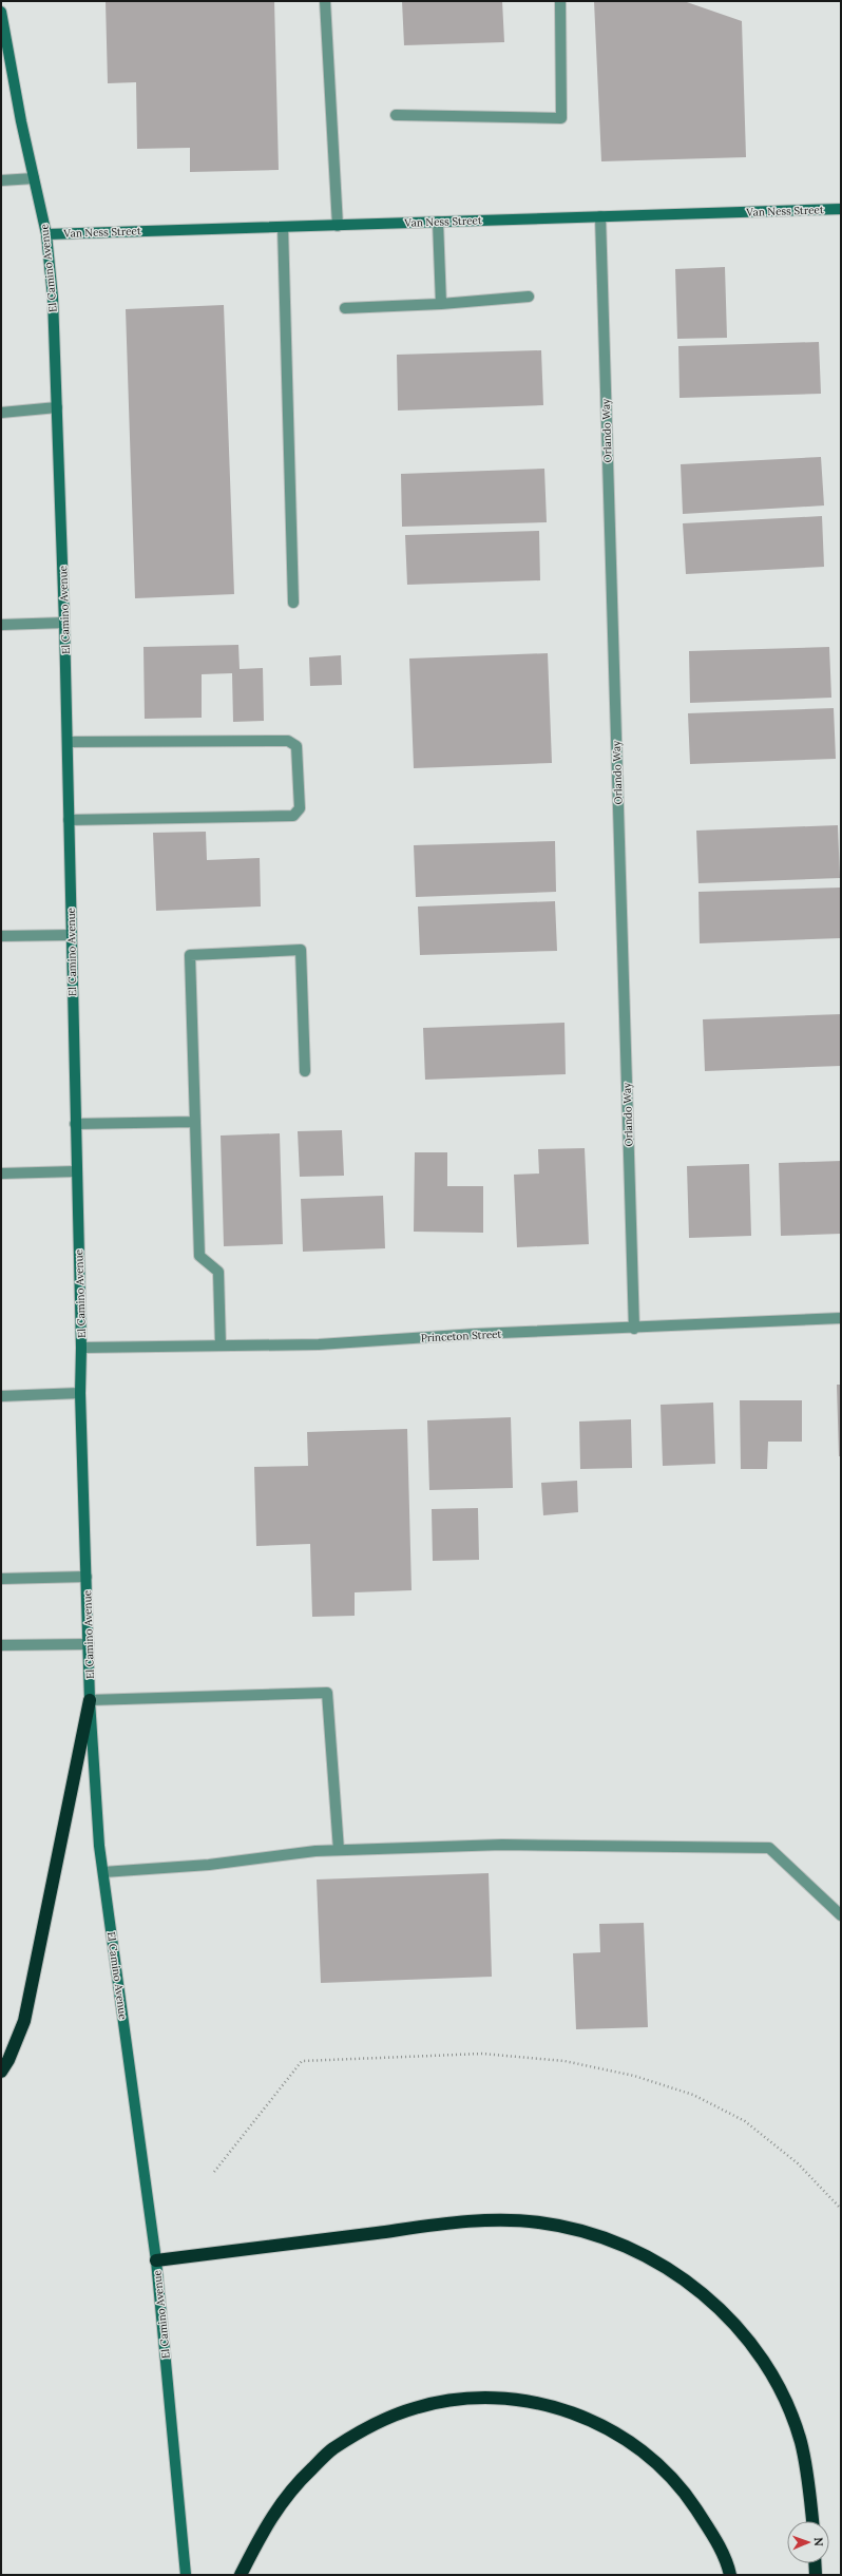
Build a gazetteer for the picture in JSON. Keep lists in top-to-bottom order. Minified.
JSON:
{"streets":{"main road":["Van Ness Street","El Camino Avenue"],"street":["Orlando Way","Princeton Street"]},"crossings":[["Van Ness Street","El Camino Avenue"],["Van Ness Street","Orlando Way"],["El Camino Avenue","Princeton Street"],["Orlando Way","Princeton Street"]],"north":"right"}
